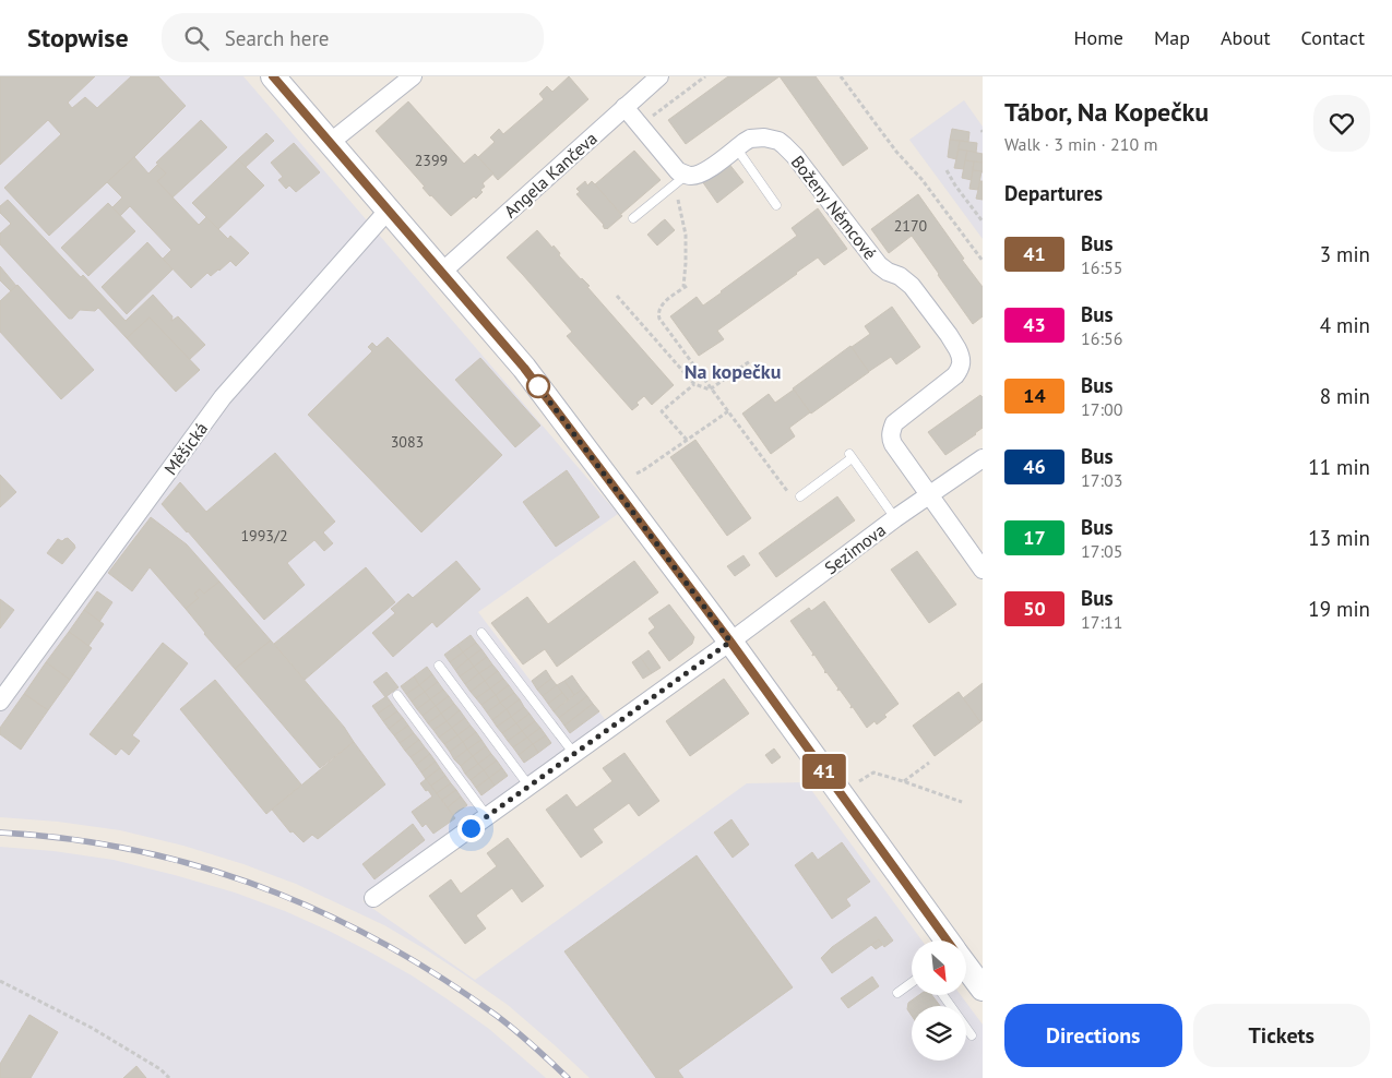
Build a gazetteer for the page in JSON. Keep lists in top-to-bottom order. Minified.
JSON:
{"streets":{"street":["Angela Kančeva","Boženy Němcové","Měšická","Sezimova"]},"crossings":[["Boženy Němcové","Sezimova"]],"districts":["Na kopečku"],"lines":["bus line 41"],"house_numbers":["2399","2170","3083","1993/2"],"north":"bottom right","page":{"header":"Stopwise","search":"Search here","nav":["Home","Map","About","Contact"],"on_map":"41","heading":[["Tábor, Na Kopečku","Walk · 3 min · 210 m"],"Departures"],"list":[{"mark":"41","name":"Bus","note":"16:55","value":"3 min"},{"mark":"43","name":"Bus","note":"16:56","value":"4 min"},{"mark":"14","name":"Bus","note":"17:00","value":"8 min"},{"mark":"46","name":"Bus","note":"17:03","value":"11 min"},{"mark":"17","name":"Bus","note":"17:05","value":"13 min"},{"mark":"50","name":"Bus","note":"17:11","value":"19 min"}],"buttons":["Directions","Tickets"]}}
